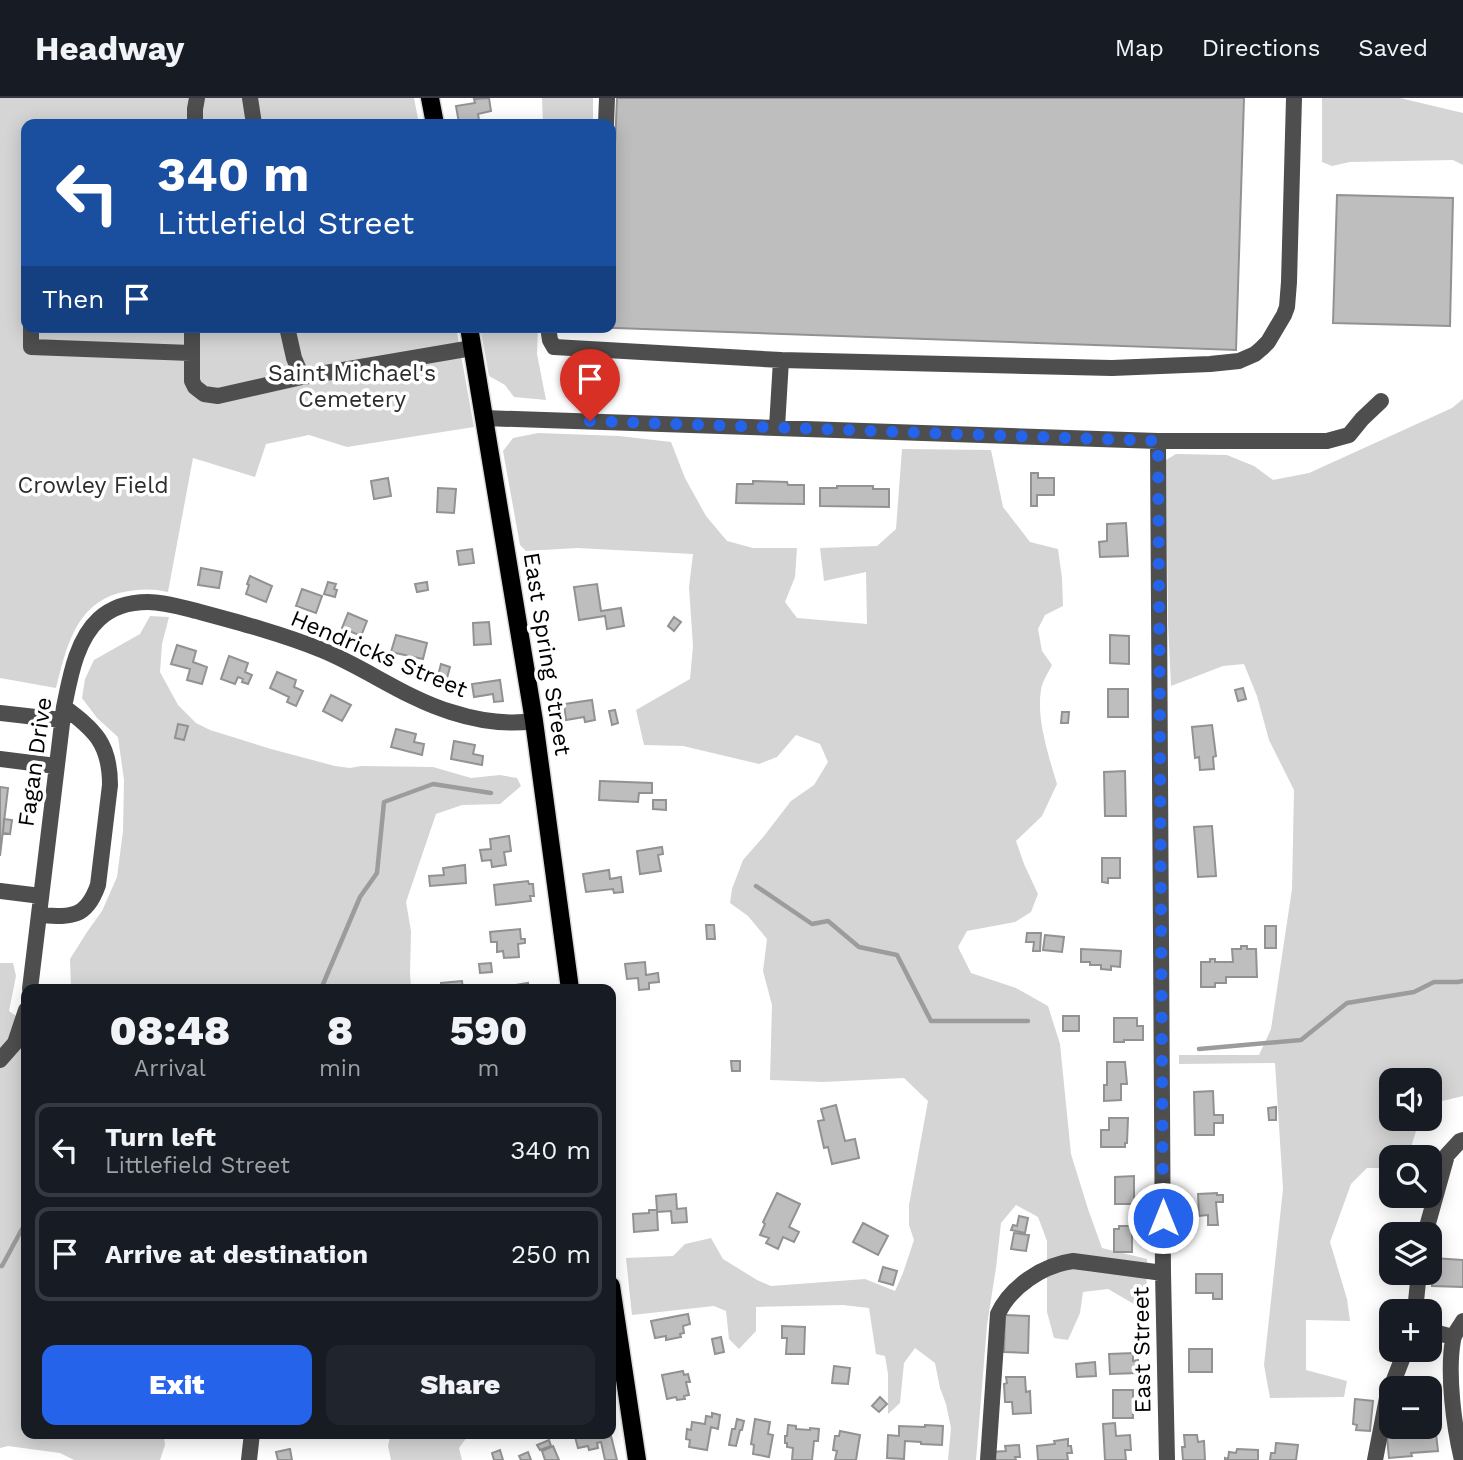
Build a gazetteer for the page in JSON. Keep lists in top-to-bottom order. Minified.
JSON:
{"streets":{"main road":["East Spring Street"],"street":["Hendricks Street","Fagan Drive","East Street"]},"crossings":[["Hendricks Street","East Spring Street"],["Hendricks Street","Fagan Drive"]],"parks":["Saint Michael's Cemetery","Crowley Field"],"page":{"header":"Headway","nav":["Map","Directions","Saved"],"turn":["340 m","Littlefield Street"],"then":"Then","eta":["08:48","Arrival","8","min","590","m"],"map_buttons":["+","−"],"list":[{"name":"Turn left","note":"Littlefield Street","value":"340 m"},{"name":"Arrive at destination","value":"250 m"}],"buttons":["Exit","Share"]}}
